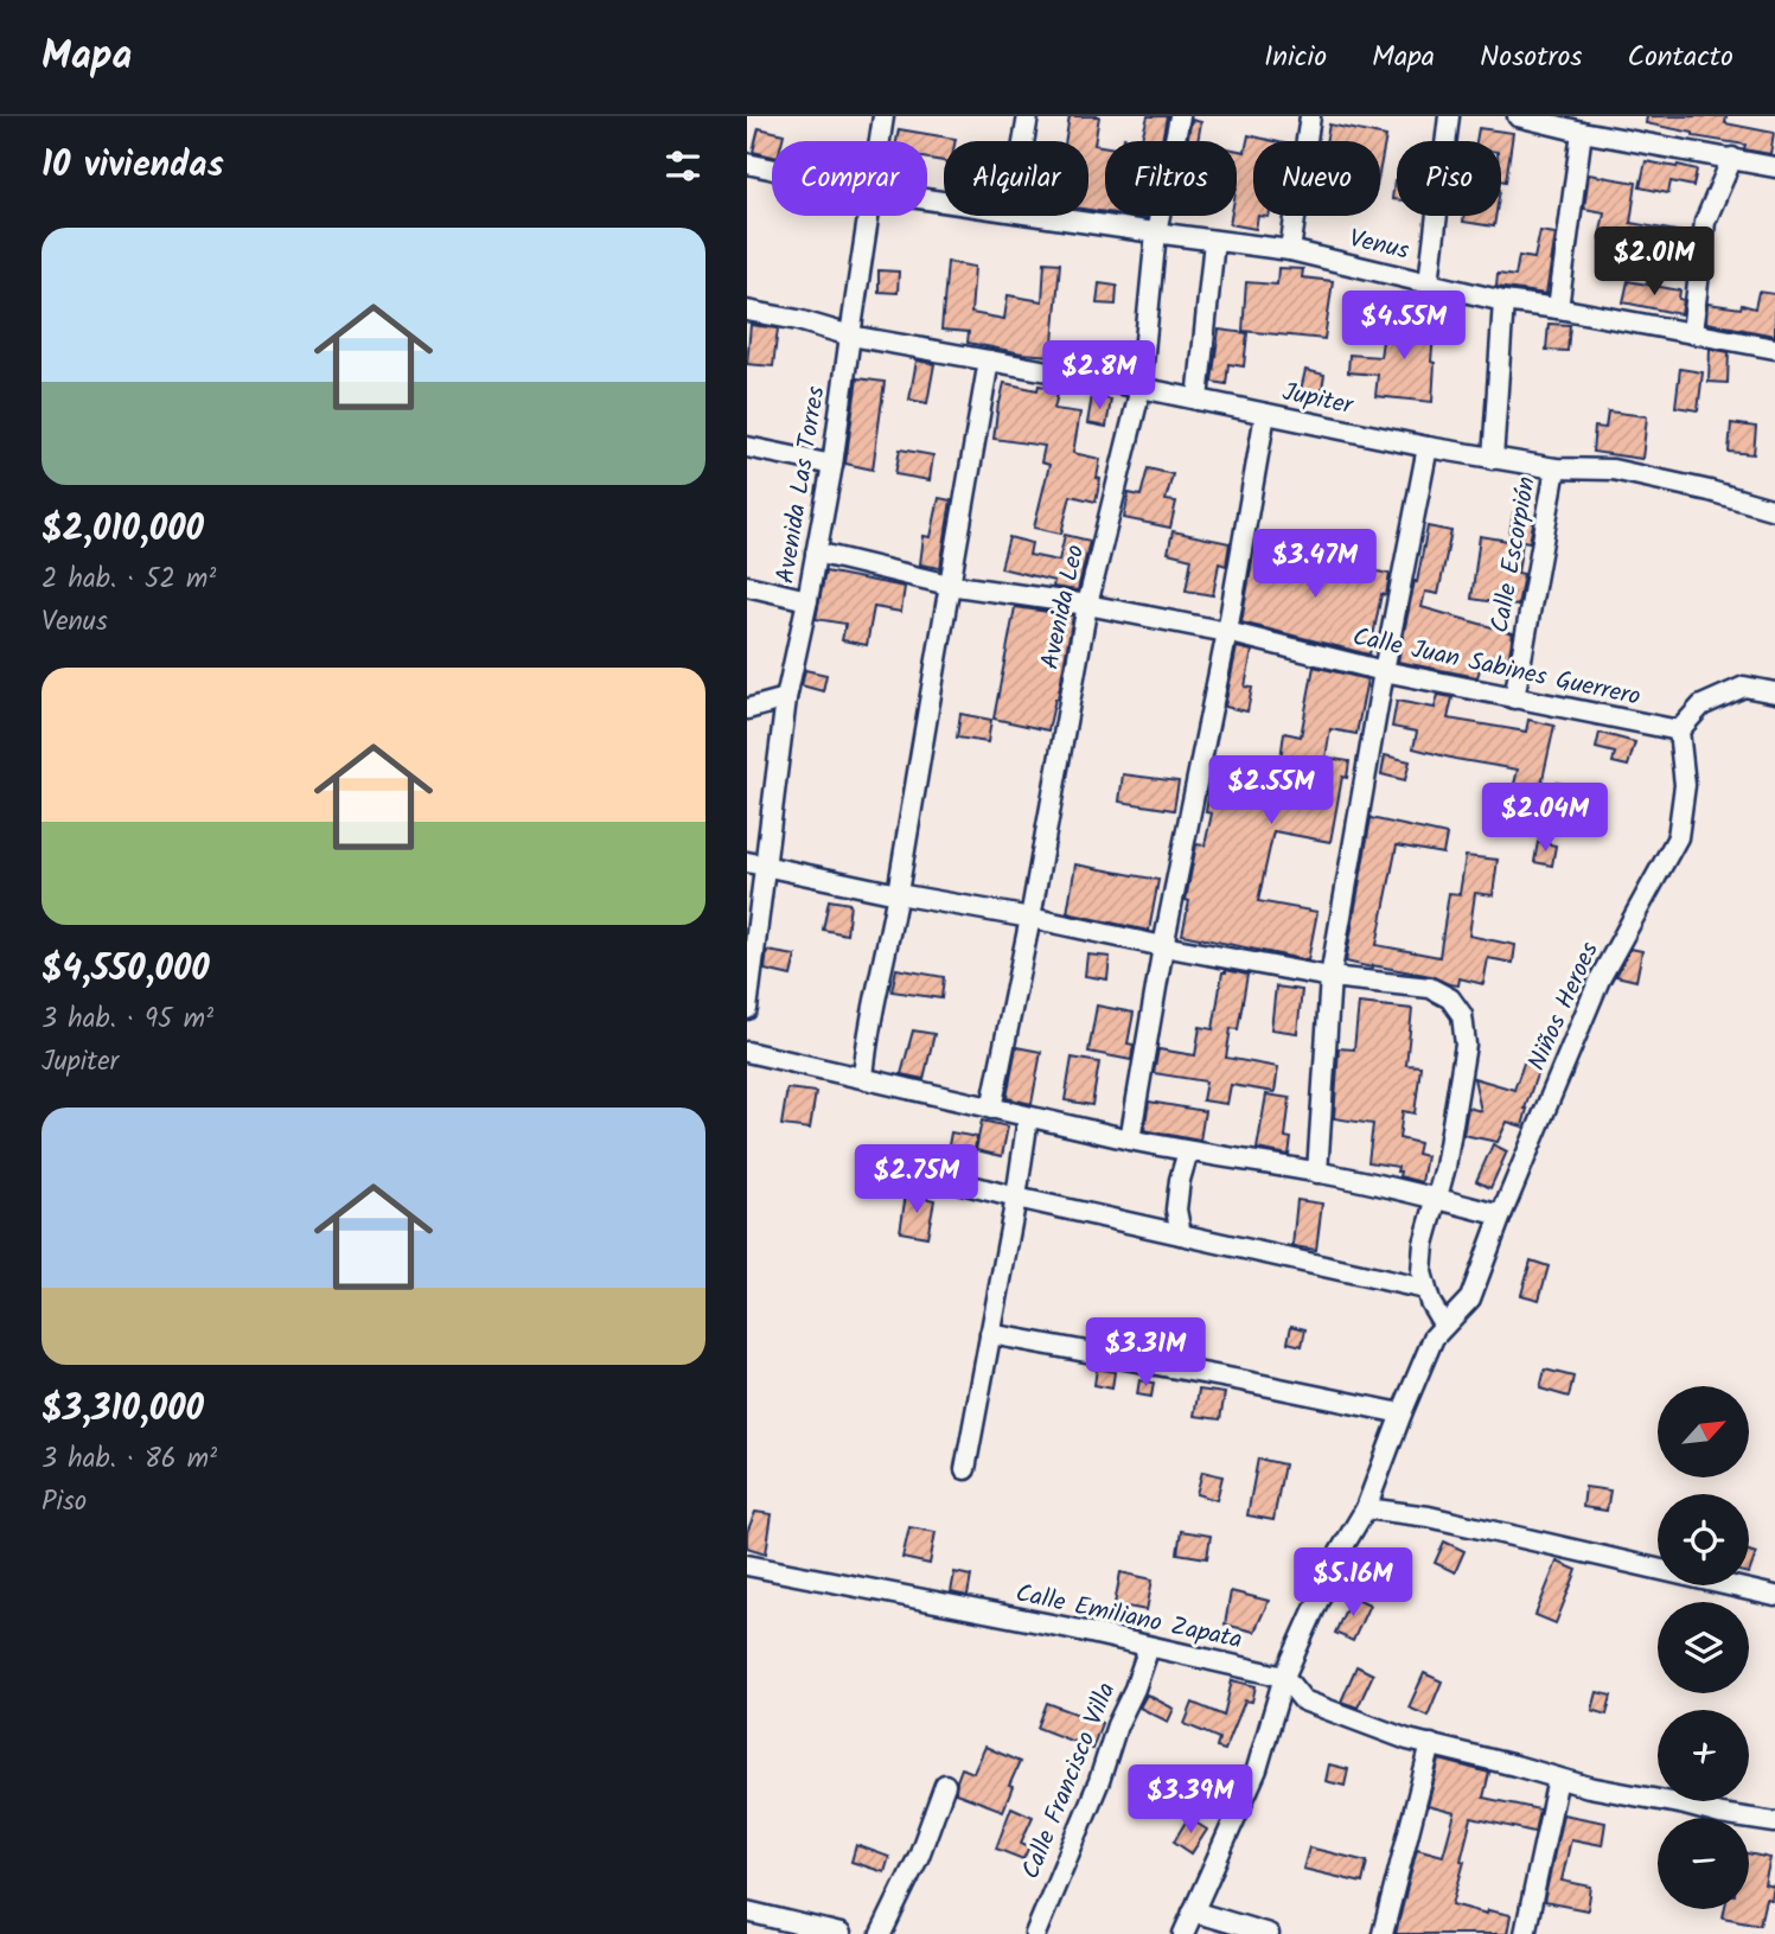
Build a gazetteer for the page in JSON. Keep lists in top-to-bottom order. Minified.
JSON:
{"streets":{"street":["Venus","Jupiter","Avenida Las Torres","Calle Escorpión","Avenida Leo","Calle Juan Sabines Guerrero","Niños Heroes","Calle Emiliano Zapata","Calle Francisco Villa"]},"crossings":[["Venus","Avenida Leo"],["Jupiter","Avenida Las Torres"],["Jupiter","Calle Escorpión"],["Jupiter","Avenida Leo"],["Avenida Las Torres","Calle Juan Sabines Guerrero"],["Calle Escorpión","Calle Juan Sabines Guerrero"],["Avenida Leo","Calle Juan Sabines Guerrero"],["Calle Juan Sabines Guerrero","Niños Heroes"],["Niños Heroes","Calle Emiliano Zapata"],["Calle Emiliano Zapata","Calle Francisco Villa"]],"north":"top right","page":{"header":"Mapa","nav":["Inicio","Mapa","Nosotros","Contacto"],"heading":"10 viviendas","chip":["Comprar","Alquilar","Filtros","Nuevo","Piso"],"list":[{"name":"$2,010,000","note":"2 hab. · 52 m² · Venus"},{"name":"$4,550,000","note":"3 hab. · 95 m² · Jupiter"},{"name":"$3,310,000","note":"3 hab. · 86 m² · Piso"}],"price":["$2.01M","$4.55M","$2.8M","$3.47M","$2.55M","$2.04M","$2.75M","$3.31M","$5.16M","$3.39M"],"map_buttons":["+","−"]}}
